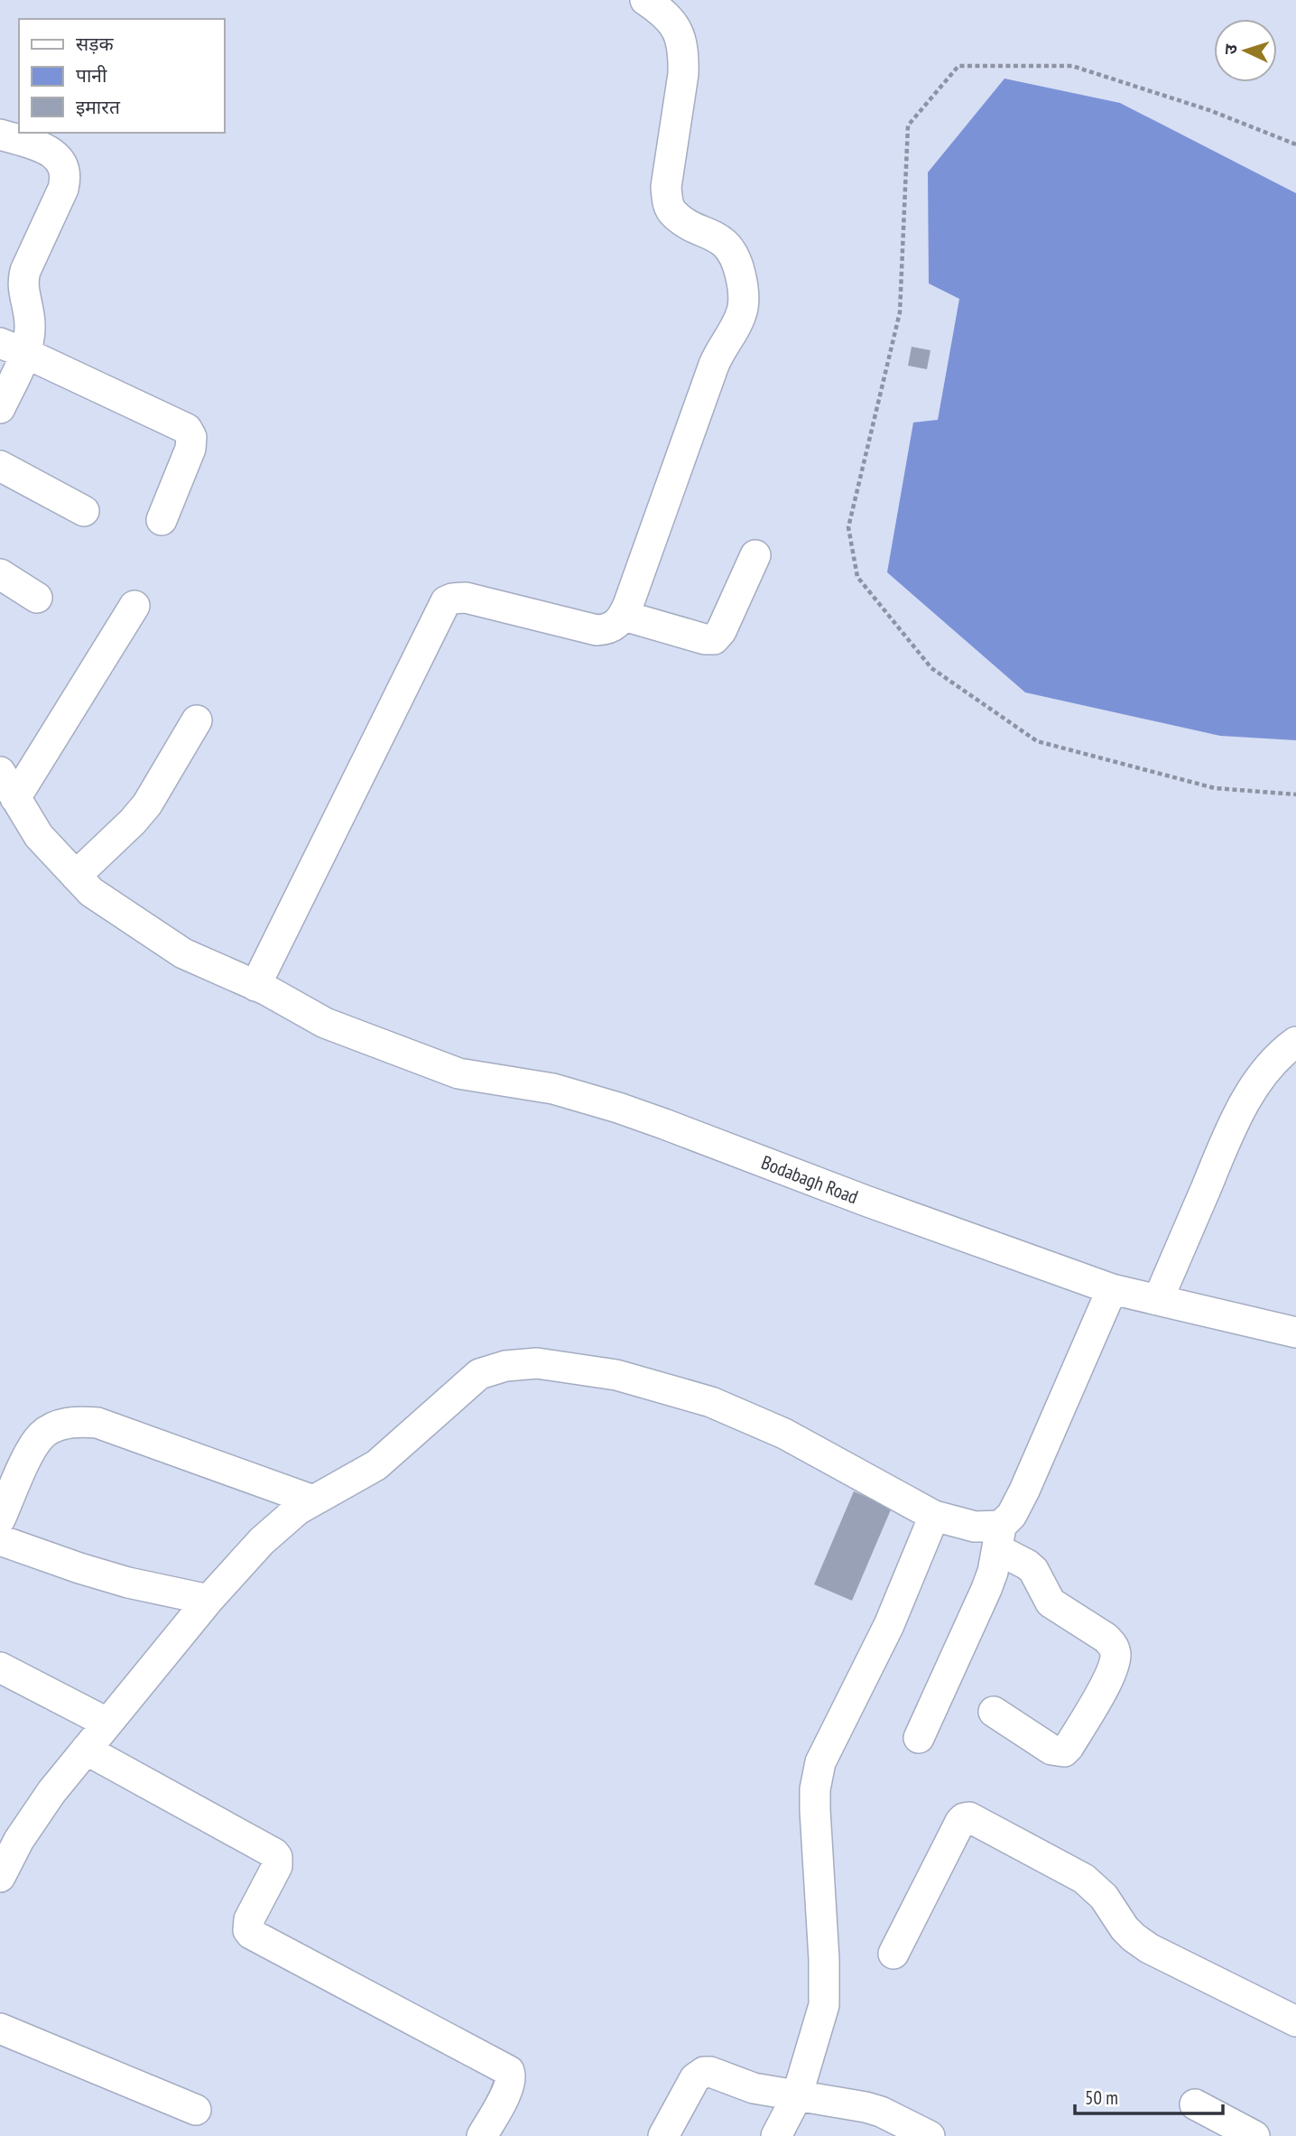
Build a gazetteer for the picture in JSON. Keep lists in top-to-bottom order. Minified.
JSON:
{"streets":{"street":["Bodabagh Road"]},"legend":["सड़क","पानी","इमारत"],"scale_bar":"50 m","north":"left"}
